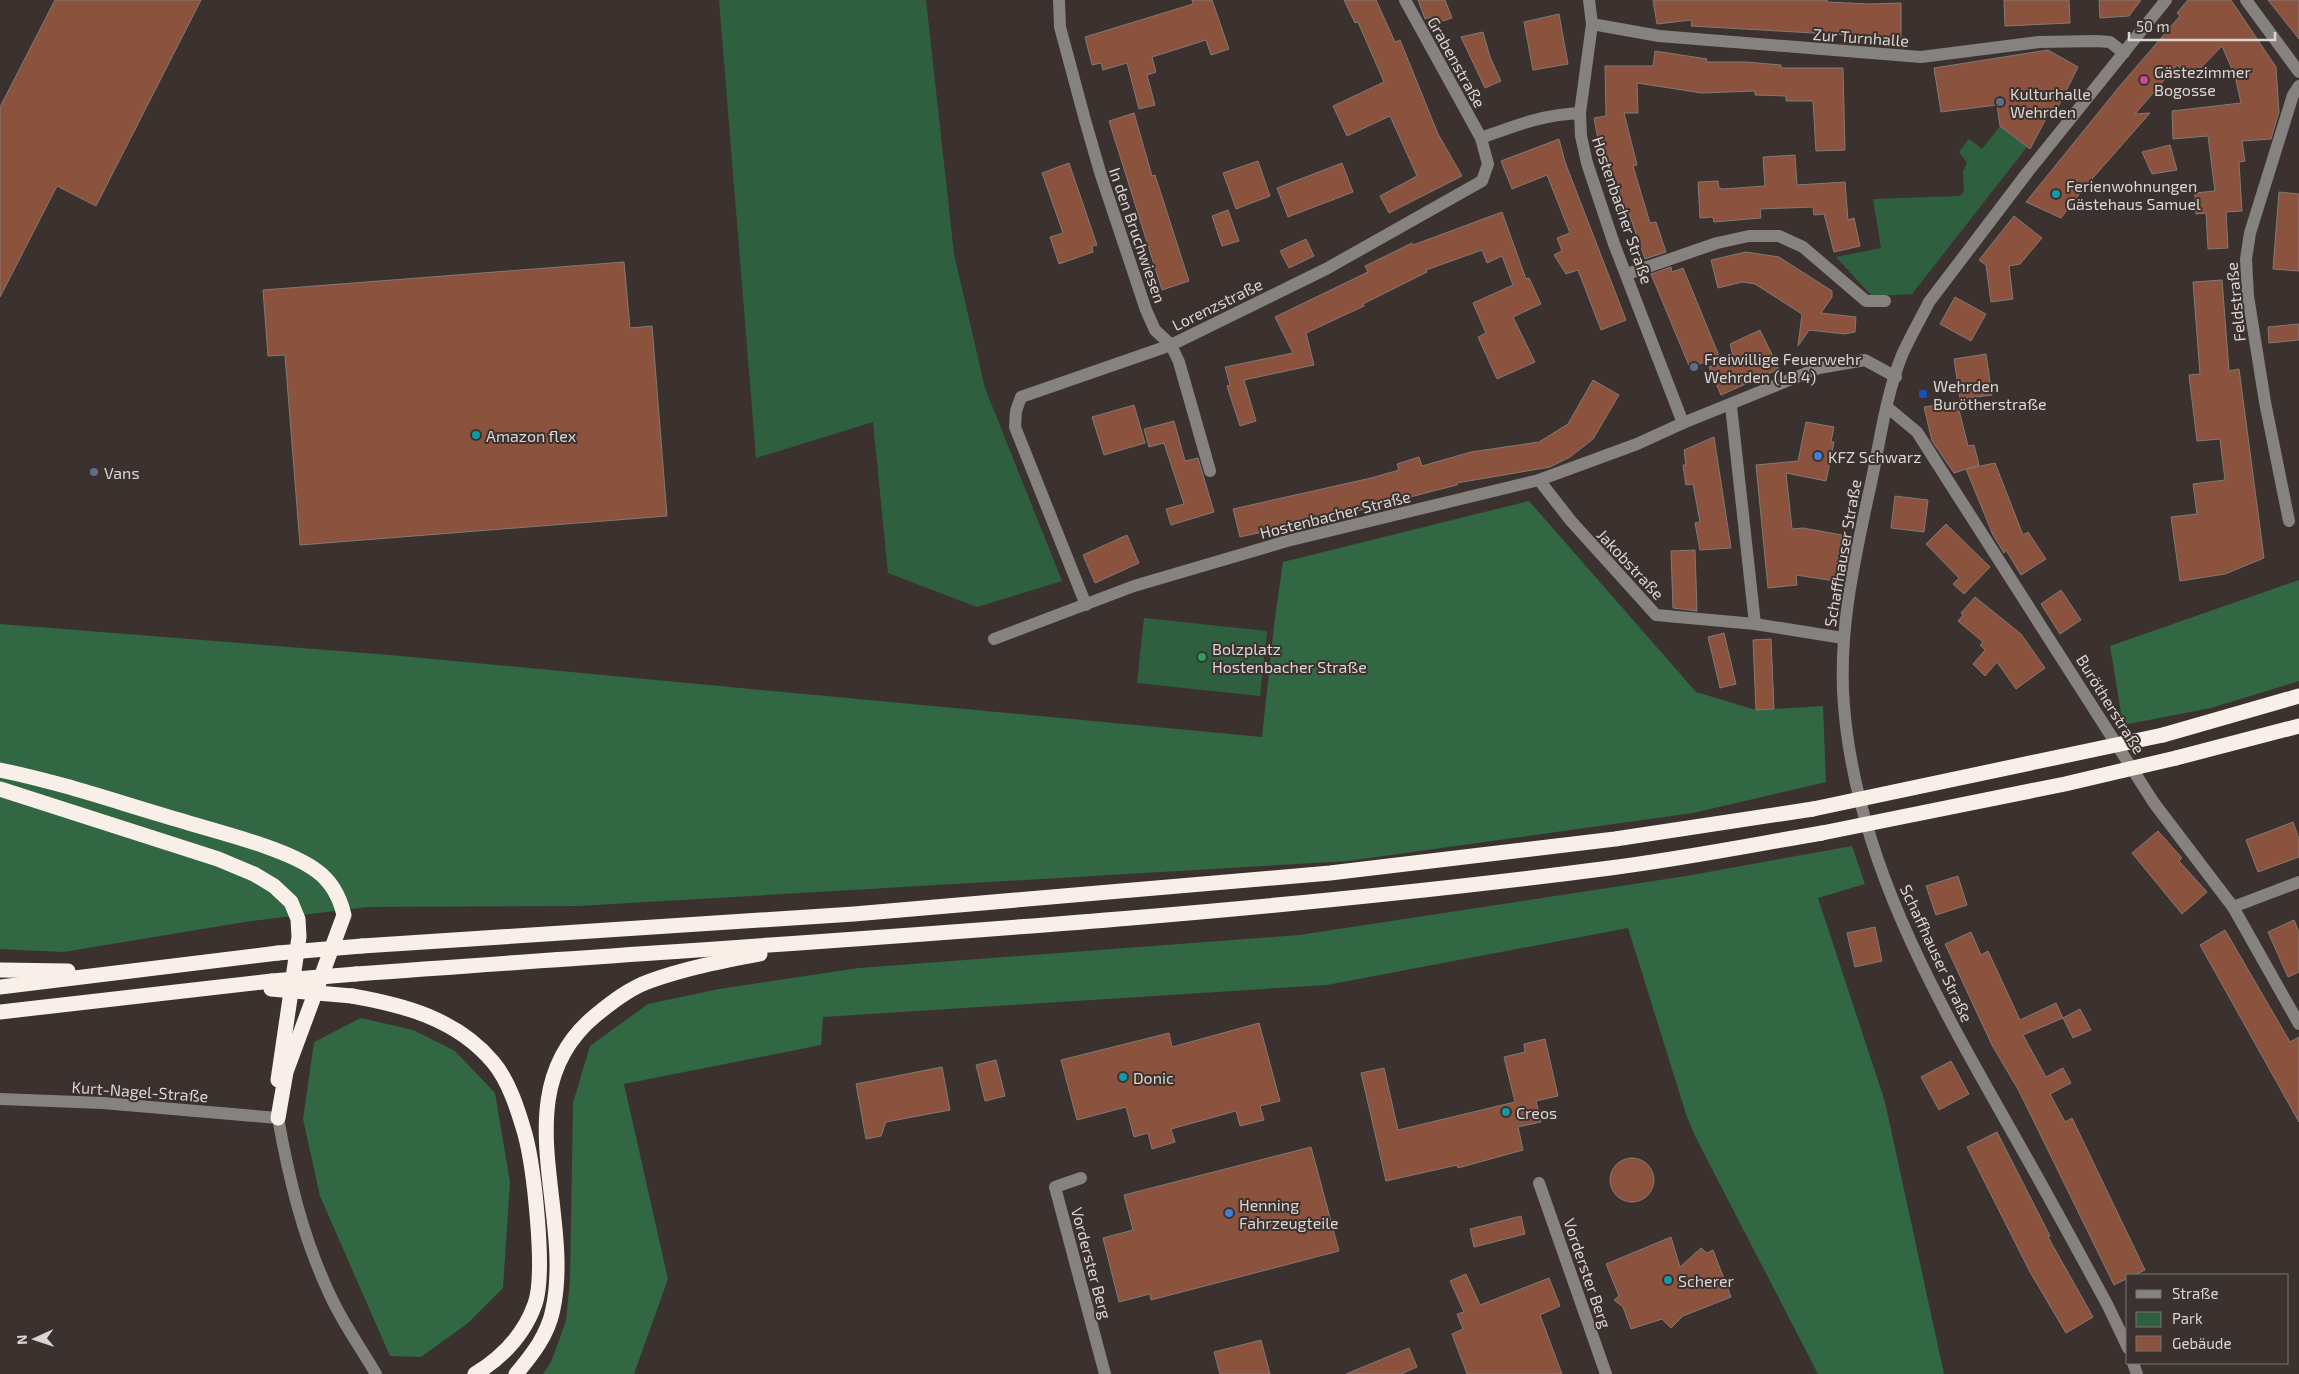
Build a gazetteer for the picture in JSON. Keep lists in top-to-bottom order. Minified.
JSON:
{"streets":{"street":["Zur Turnhalle","Grabenstraße","Hostenbacher Straße","In den Bruchwiesen","Feldstraße","Lorenzstraße","Schaffhauser Straße","Jakobstraße","Burötherstraße","Kurt-Nagel-Straße","Vorderster Berg"]},"crossings":[["Zur Turnhalle","Hostenbacher Straße"],["Zur Turnhalle","Schaffhauser Straße"],["Grabenstraße","Lorenzstraße"],["Hostenbacher Straße","Lorenzstraße"],["Hostenbacher Straße","Schaffhauser Straße"],["Hostenbacher Straße","Jakobstraße"],["In den Bruchwiesen","Lorenzstraße"],["Schaffhauser Straße","Jakobstraße"],["Schaffhauser Straße","Burötherstraße"]],"places":{"other":["Gästezimmer Bogosse","Kulturhalle Wehrden","Ferienwohnungen Gästehaus Samuel","Freiwillige Feuerwehr Wehrden (LB 4)","Amazon flex","KFZ Schwarz","Vans","Bolzplatz Hostenbacher Straße","Donic","Creos","Henning Fahrzeugteile","Scherer"],"transit":["Wehrden Burötherstraße"]},"legend":["Straße","Park","Gebäude"],"scale_bar":"50 m","north":"left"}
